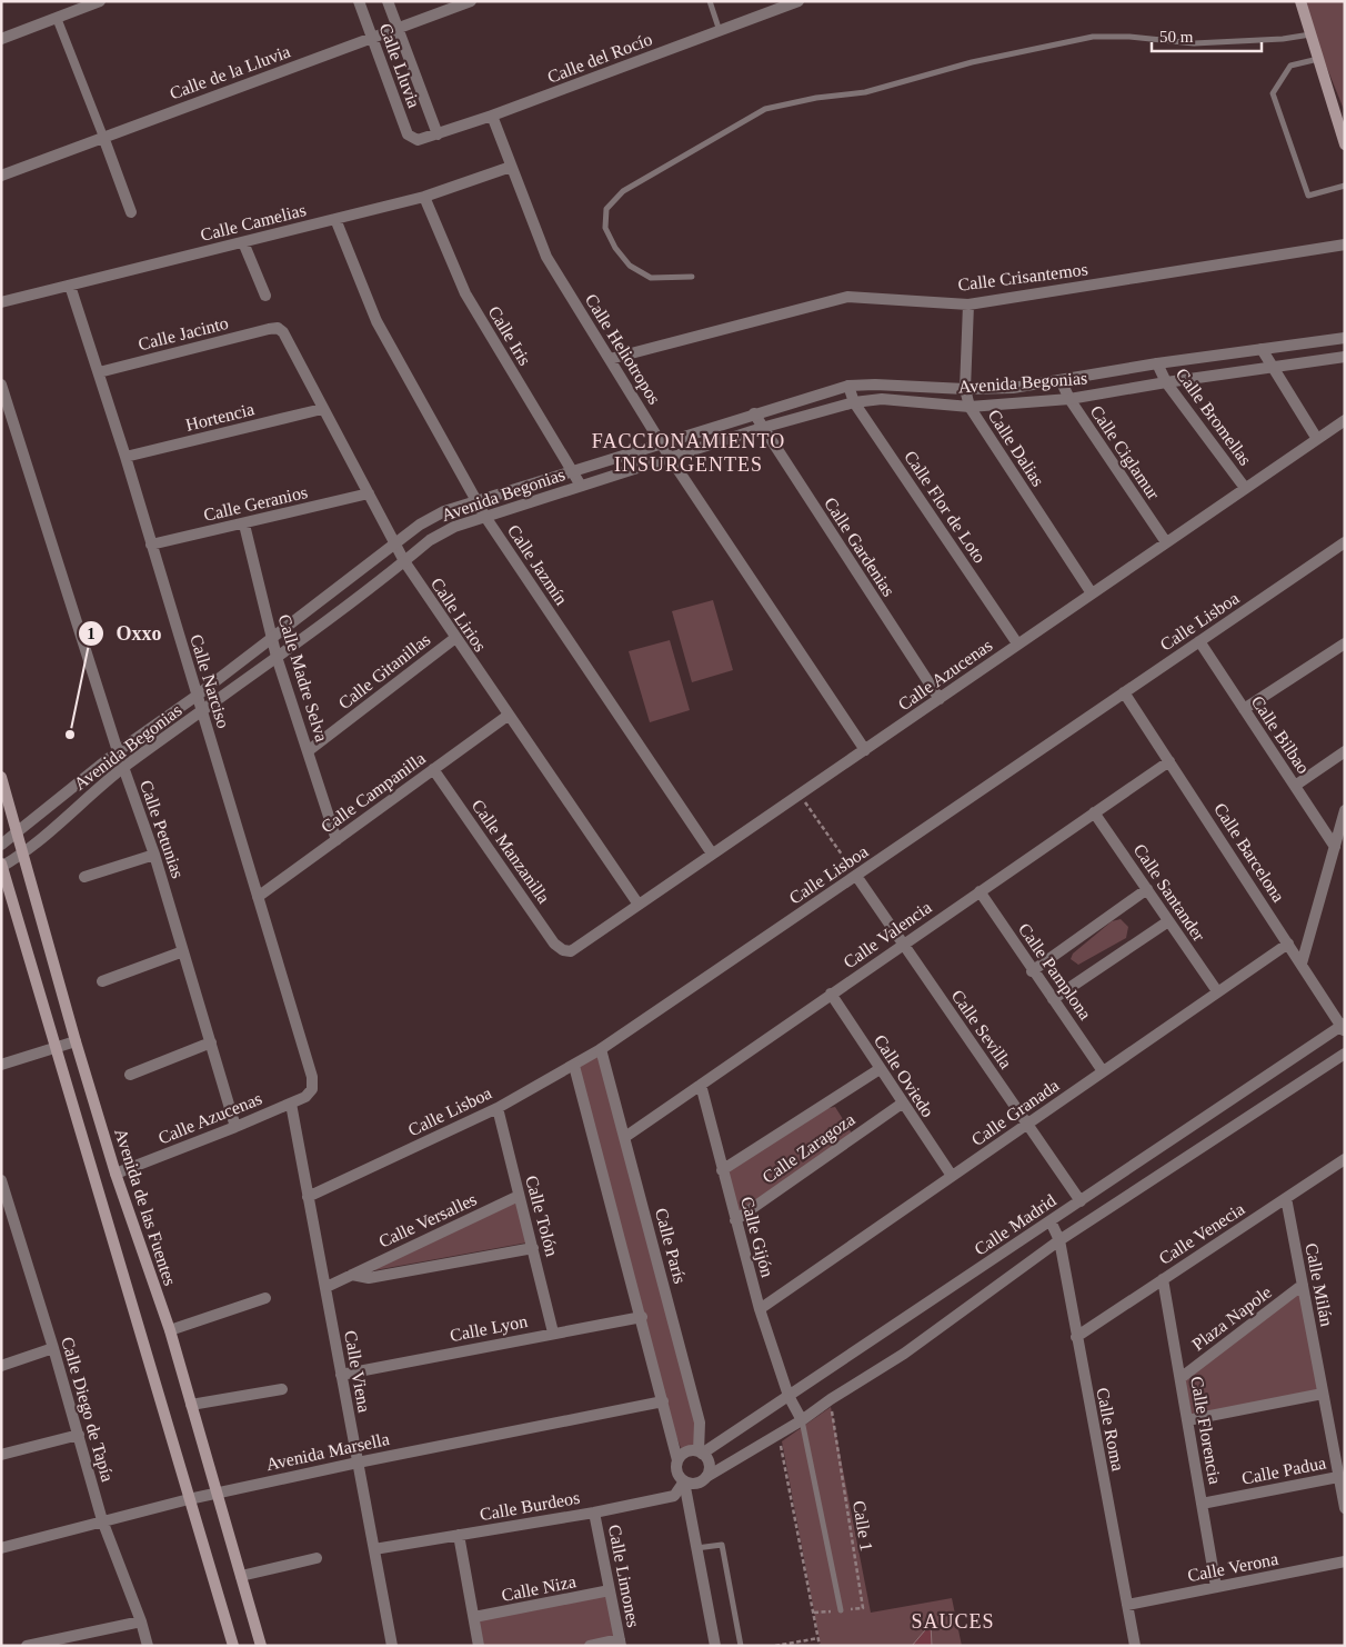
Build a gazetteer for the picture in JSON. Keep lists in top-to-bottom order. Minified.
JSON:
{"streets":{"main road":["Avenida de las Fuentes"],"street":["Calle del Rocío","Calle Lluvia","Calle de la Lluvia","Calle Camelias","Calle Crisantemos","Calle Jacinto","Calle Iris","Calle Heliotropos","Avenida Begonias","Hortencia","Calle Bromellas","Calle Dalias","Calle Ciglamur","Calle Geranios","Calle Flor de Loto","Calle Gardenias","Calle Jazmín","Calle Lirios","Calle Lisboa","Calle Gitanillas","Calle Azucenas","Calle Madre Selva","Calle Narciso","Calle Bilbao","Calle Campanilla","Calle Petunias","Calle Manzanilla","Calle Barcelona","Calle Santander","Calle Valencia","Calle Pamplona","Calle Sevilla","Calle Oviedo","Calle Granada","Calle Zaragoza","Calle Tolón","Calle Versalles","Calle Madrid","Calle Venecia","Calle Gijón","Calle París","Calle Milán","Plaza Napole","Calle Lyon","Calle Viena","Calle Diego de Tapía","Calle Roma","Calle Florencia","Avenida Marsella","Calle Padua","Calle Burdeos","Calle Verona","Calle Limones","Calle Niza"],"path":["Calle 1"]},"crossings":[["Calle del Rocío","Calle Lluvia"],["Calle del Rocío","Calle Heliotropos"],["Calle Lluvia","Calle de la Lluvia"],["Calle Camelias","Calle Iris"],["Calle Camelias","Calle Heliotropos"],["Calle Camelias","Calle Jazmín"],["Calle Camelias","Calle Narciso"],["Calle Crisantemos","Calle Heliotropos"],["Calle Crisantemos","Calle Dalias"],["Calle Jacinto","Calle Lirios"],["Calle Jacinto","Calle Narciso"],["Calle Iris","Avenida Begonias"],["Calle Heliotropos","Avenida Begonias"],["Calle Heliotropos","Calle Azucenas"],["Avenida Begonias","Calle Bromellas"],["Avenida Begonias","Calle Dalias"],["Avenida Begonias","Calle Ciglamur"],["Avenida Begonias","Calle Flor de Loto"],["Avenida Begonias","Calle Gardenias"],["Avenida Begonias","Calle Jazmín"],["Avenida Begonias","Calle Lirios"],["Avenida Begonias","Calle Madre Selva"],["Avenida Begonias","Calle Narciso"],["Avenida Begonias","Calle Petunias"],["Avenida Begonias","Avenida de las Fuentes"],["Hortencia","Calle Lirios"],["Hortencia","Calle Narciso"],["Calle Bromellas","Calle Azucenas"],["Calle Dalias","Calle Azucenas"],["Calle Ciglamur","Calle Azucenas"],["Calle Geranios","Calle Lirios"],["Calle Geranios","Calle Madre Selva"],["Calle Geranios","Calle Narciso"],["Calle Flor de Loto","Calle Azucenas"],["Calle Gardenias","Calle Azucenas"],["Calle Jazmín","Calle Azucenas"],["Calle Lirios","Calle Gitanillas"],["Calle Lirios","Calle Azucenas"],["Calle Lirios","Calle Campanilla"],["Calle Lisboa","Calle Bilbao"],["Calle Lisboa","Calle Barcelona"],["Calle Lisboa","Calle Sevilla"],["Calle Lisboa","Calle Tolón"],["Calle Lisboa","Calle París"],["Calle Lisboa","Calle Viena"],["Calle Gitanillas","Calle Madre Selva"],["Calle Azucenas","Calle Narciso"],["Calle Azucenas","Calle Petunias"],["Calle Azucenas","Calle Manzanilla"],["Calle Azucenas","Avenida de las Fuentes"],["Calle Azucenas","Calle Viena"],["Calle Madre Selva","Calle Campanilla"],["Calle Narciso","Calle Campanilla"],["Calle Campanilla","Calle Manzanilla"],["Calle Barcelona","Calle Valencia"],["Calle Barcelona","Calle Granada"],["Calle Barcelona","Calle Madrid"],["Calle Santander","Calle Valencia"],["Calle Santander","Calle Granada"],["Calle Valencia","Calle Pamplona"],["Calle Valencia","Calle Sevilla"],["Calle Valencia","Calle Oviedo"],["Calle Valencia","Calle Gijón"],["Calle Valencia","Calle París"],["Calle Pamplona","Calle Granada"],["Calle Sevilla","Calle Granada"],["Calle Sevilla","Calle Madrid"],["Calle Oviedo","Calle Granada"],["Calle Oviedo","Calle Zaragoza"],["Calle Granada","Calle Gijón"],["Calle Zaragoza","Calle Gijón"],["Avenida de las Fuentes","Avenida Marsella"],["Calle Tolón","Calle Versalles"],["Calle Tolón","Calle Lyon"],["Calle Versalles","Calle Viena"],["Calle Madrid","Calle Gijón"],["Calle Madrid","Calle París"],["Calle Madrid","Calle Roma"],["Calle Madrid","Calle Burdeos"],["Calle Venecia","Calle Milán"],["Calle Venecia","Calle Roma"],["Calle Venecia","Calle Florencia"],["Calle París","Calle Burdeos"],["Calle Milán","Plaza Napole"],["Calle Milán","Calle Padua"],["Plaza Napole","Calle Florencia"],["Calle Lyon","Calle Viena"],["Calle Viena","Avenida Marsella"],["Calle Viena","Calle Burdeos"],["Calle Diego de Tapía","Avenida Marsella"],["Calle Roma","Calle Verona"],["Calle Florencia","Calle Padua"],["Calle Florencia","Calle Verona"],["Calle Burdeos","Calle Limones"],["Calle Limones","Calle Niza"]],"districts":["FACCIONAMIENTO INSURGENTES","SAUCES"],"places":["Oxxo"],"scale_bar":"50 m"}
